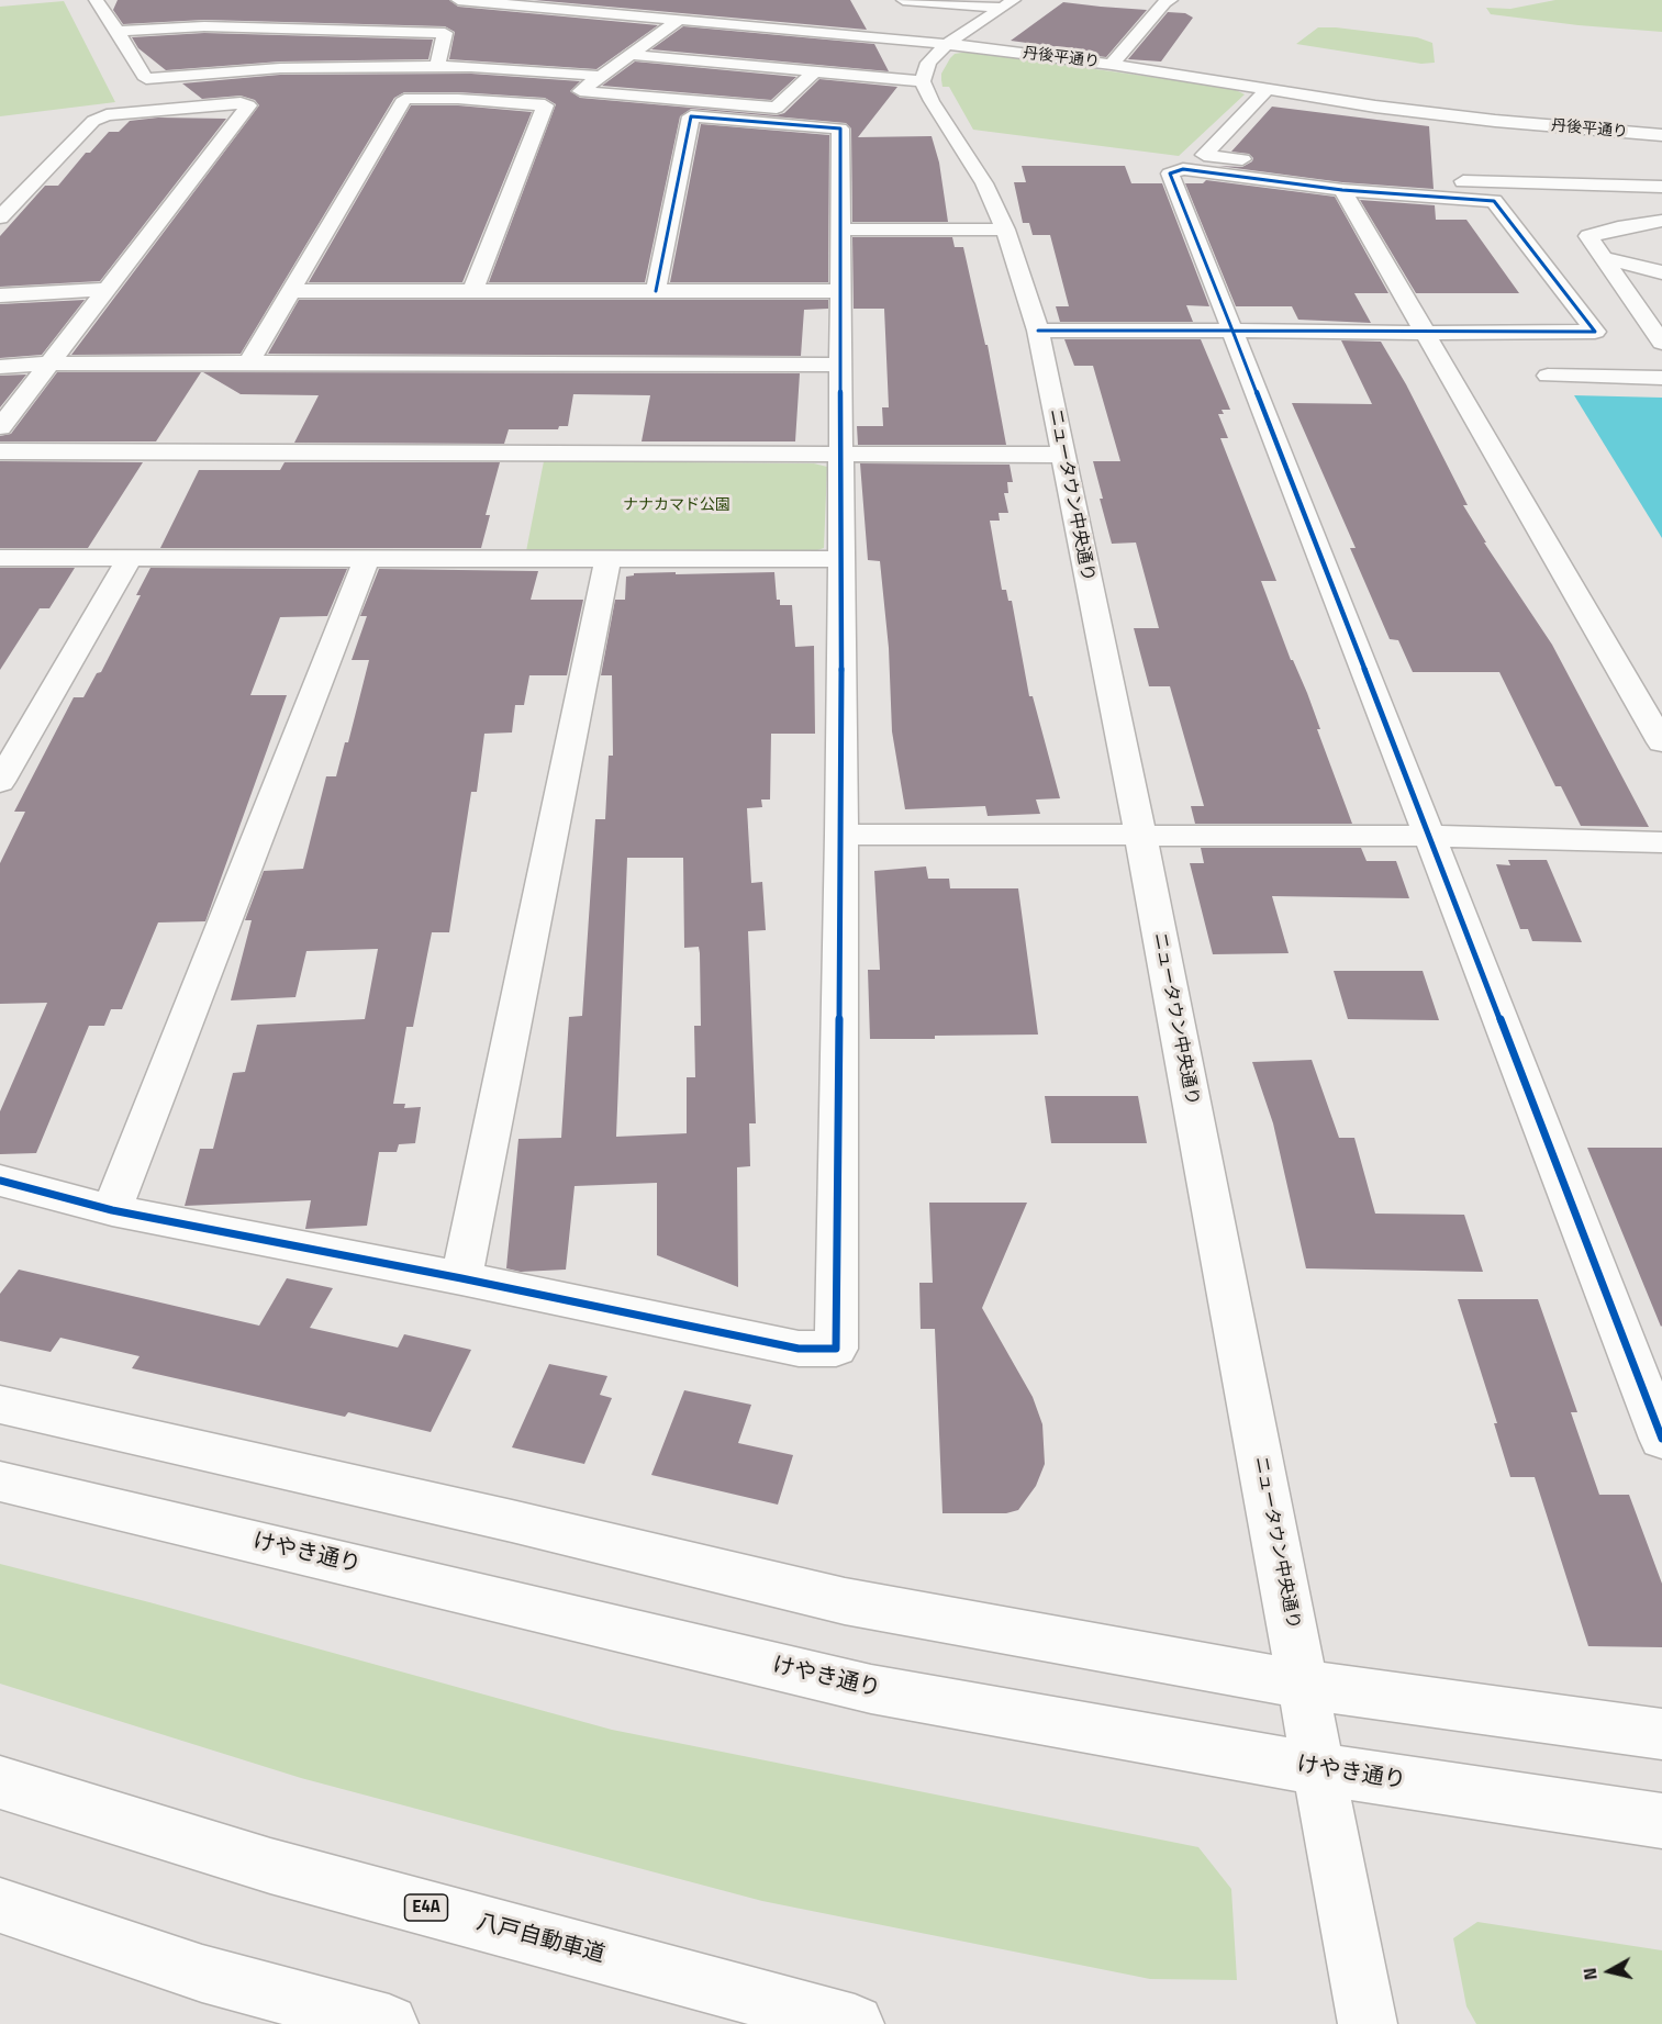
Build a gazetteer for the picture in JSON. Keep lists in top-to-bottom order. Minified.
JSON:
{"streets":{"main road":["丹後平通り","ニュータウン中央通り","けやき通り","E4A","八戸自動車道"]},"crossings":[["ニュータウン中央通り","けやき通り"]],"parks":["ナナカマド公園"],"north":"left"}
